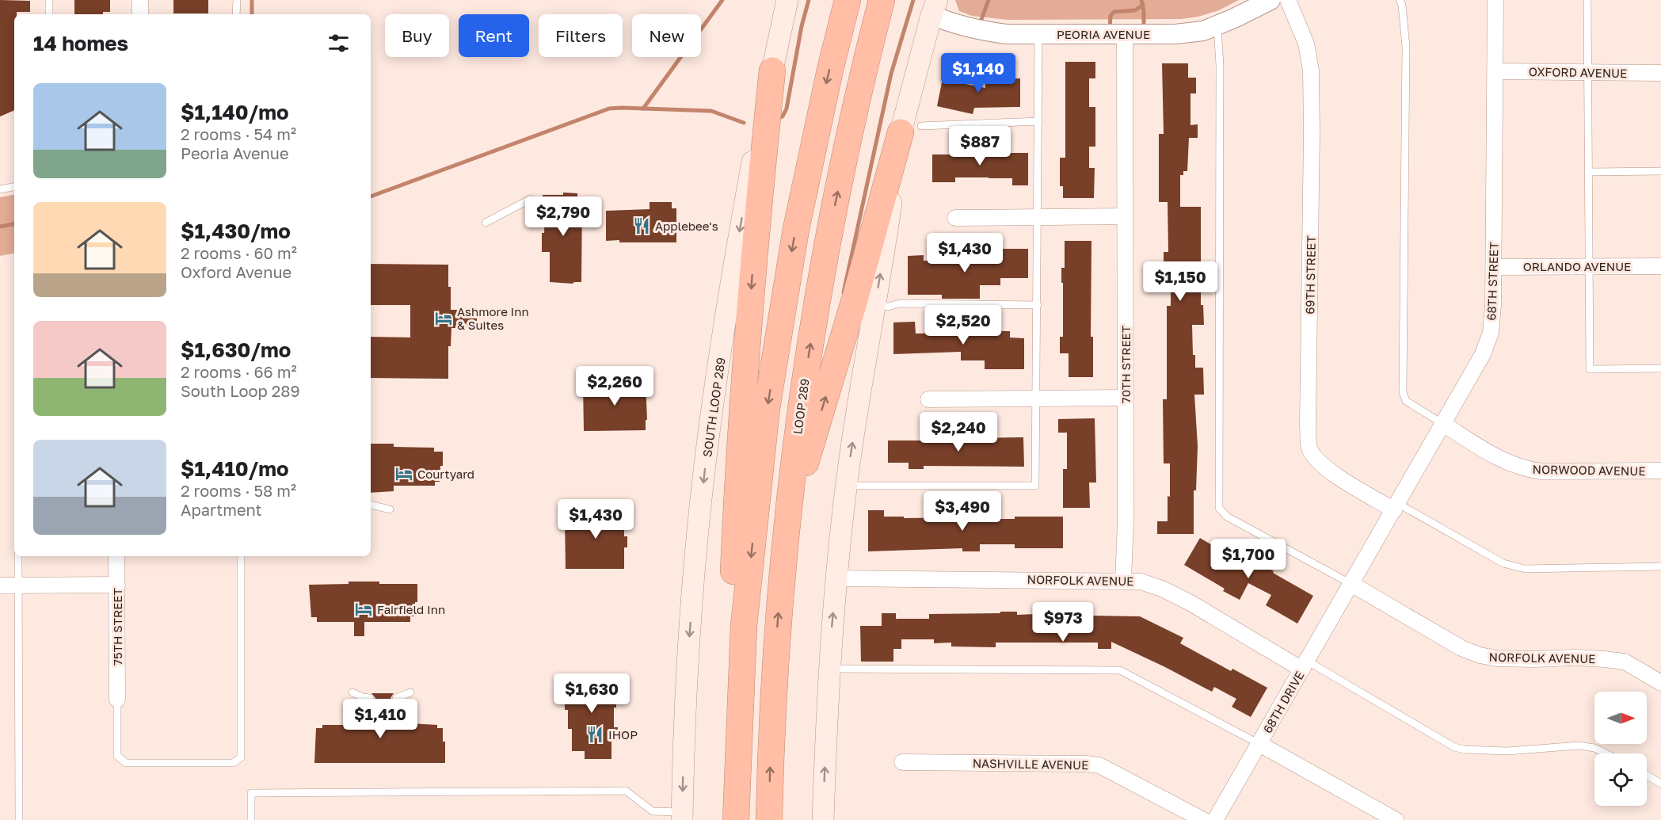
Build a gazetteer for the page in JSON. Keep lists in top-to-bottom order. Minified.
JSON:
{"streets":{"highway":["LOOP 289"],"main road":["SOUTH LOOP 289"],"street":["PEORIA AVENUE","OXFORD AVENUE","ORLANDO AVENUE","69TH STREET","68TH STREET","70TH STREET","NORWOOD AVENUE","NORFOLK AVENUE","75TH STREET","68TH DRIVE","NASHVILLE AVENUE"]},"crossings":[["PEORIA AVENUE","70TH STREET"],["OXFORD AVENUE","68TH STREET"],["ORLANDO AVENUE","68TH STREET"],["69TH STREET","68TH STREET"],["68TH STREET","NORWOOD AVENUE"],["68TH STREET","NORFOLK AVENUE"],["68TH STREET","68TH DRIVE"],["70TH STREET","NORFOLK AVENUE"],["NORFOLK AVENUE","68TH DRIVE"]],"places":{"restaurant":["Applebee's","IHOP"],"hotel":["Ashmore Inn & Suites","Courtyard","Fairfield Inn"]},"north":"right","page":{"chip":["Buy","Rent","Filters","New"],"heading":"14 homes","price":["$1,140","$887","$2,790","$1,430","$1,150","$2,520","$2,260","$2,240","$3,490","$1,430","$1,700","$973","$1,630","$1,410"],"list":[{"name":"$1,140/mo","note":"2 rooms · 54 m² · Peoria Avenue"},{"name":"$1,430/mo","note":"2 rooms · 60 m² · Oxford Avenue"},{"name":"$1,630/mo","note":"2 rooms · 66 m² · South Loop 289"},{"name":"$1,410/mo","note":"2 rooms · 58 m² · Apartment"}]}}
